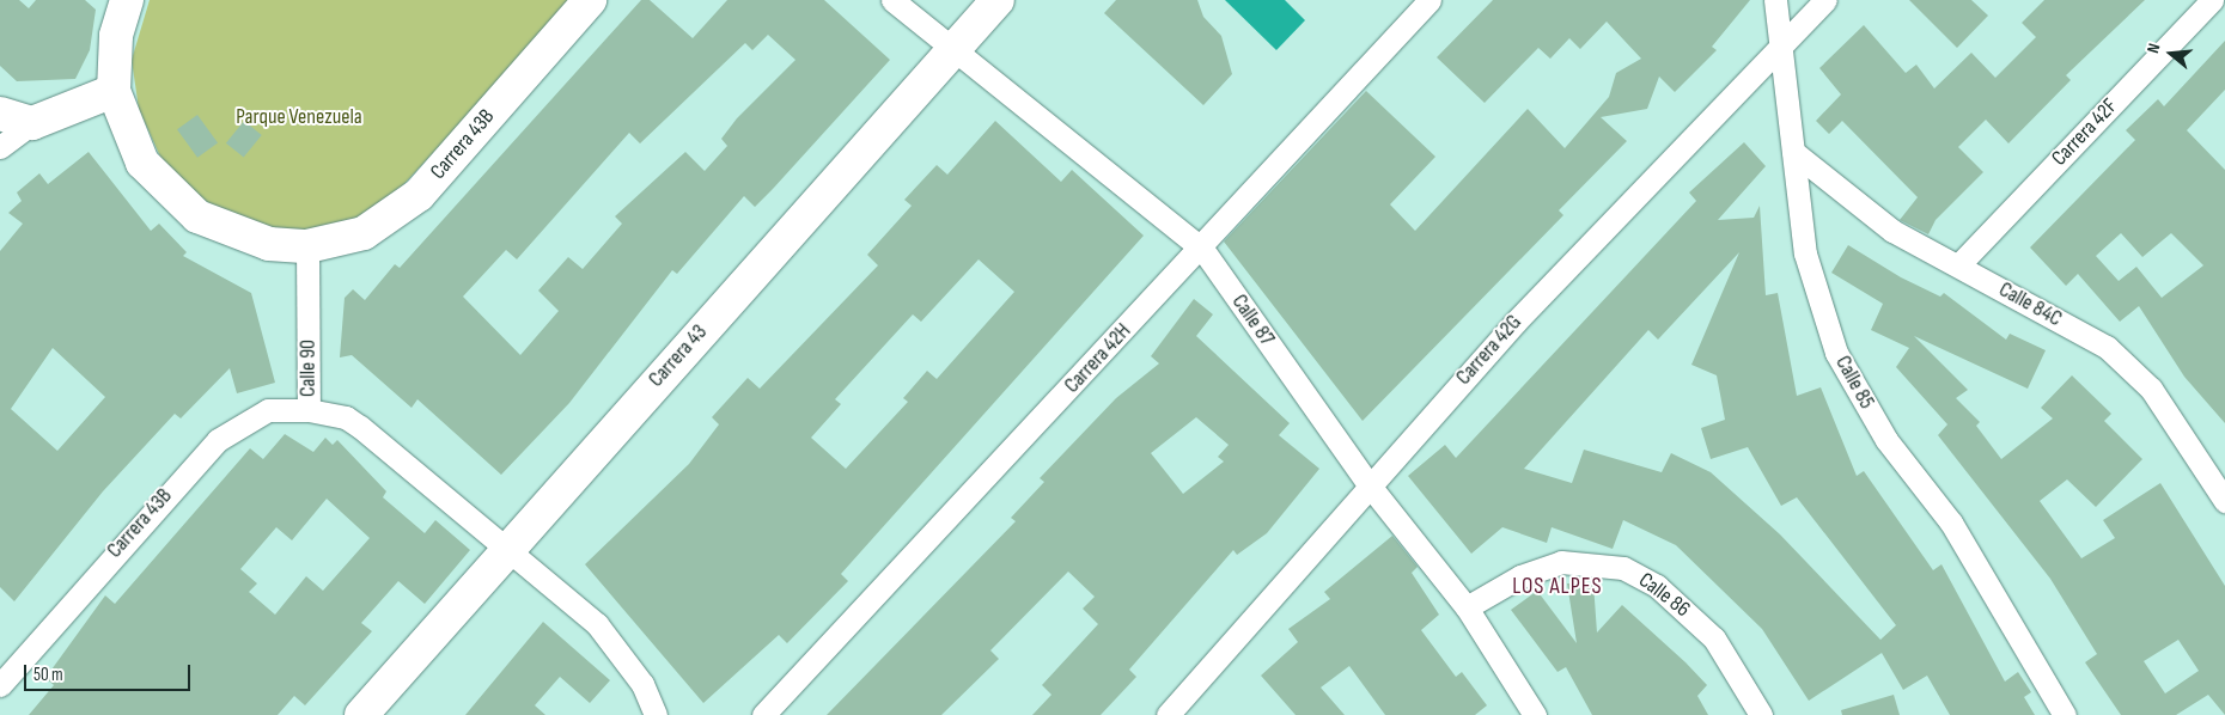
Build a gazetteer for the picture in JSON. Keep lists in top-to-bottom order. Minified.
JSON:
{"streets":{"street":["Carrera 42F","Carrera 43B","Calle 84C","Calle 87","Carrera 42G","Carrera 43","Carrera 42H","Calle 90","Calle 85","Calle 86"]},"crossings":[["Carrera 42F","Calle 84C"],["Carrera 43B","Calle 90"],["Calle 84C","Calle 85"],["Calle 87","Carrera 42G"],["Calle 87","Carrera 43"],["Calle 87","Carrera 42H"],["Calle 87","Calle 86"],["Carrera 42G","Calle 85"],["Carrera 43","Calle 90"]],"districts":["LOS ALPES"],"parks":["Parque Venezuela"],"scale_bar":"50 m","north":"left"}
